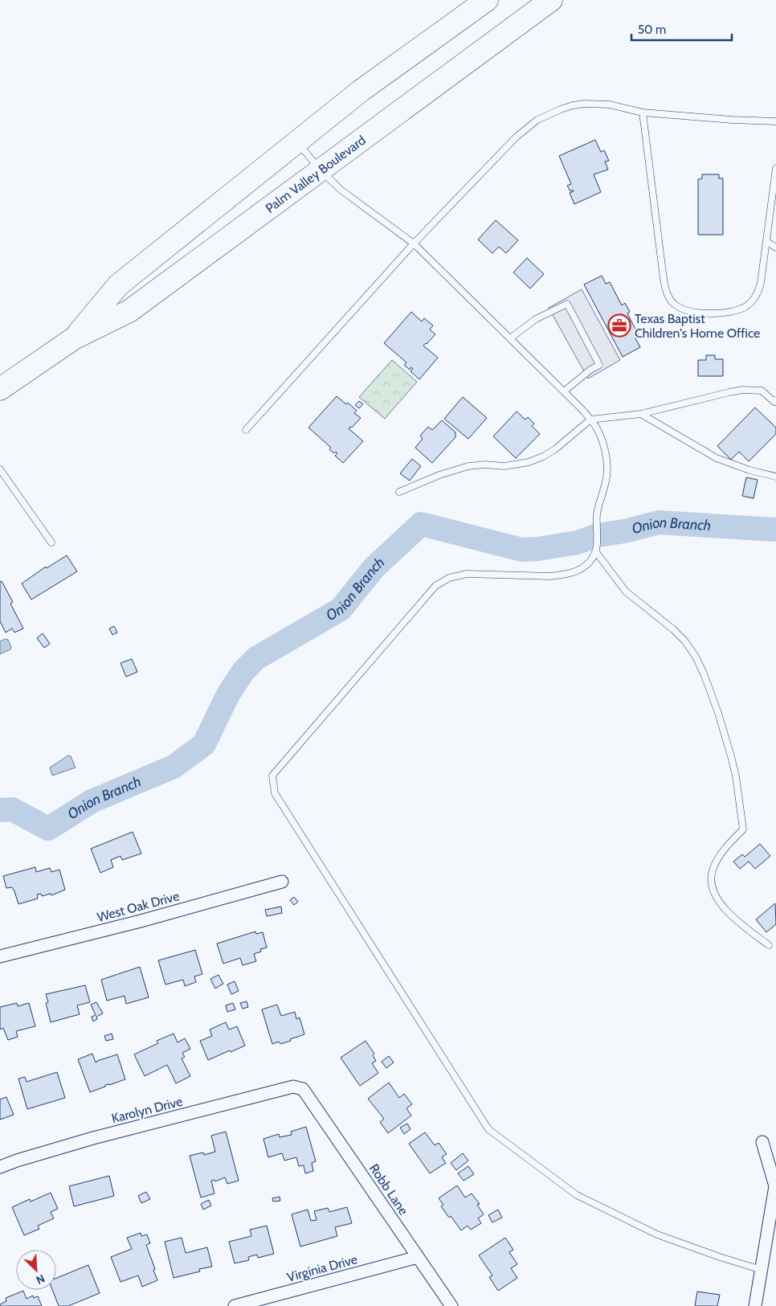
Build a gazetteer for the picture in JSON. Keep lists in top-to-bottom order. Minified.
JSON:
{"streets":{"highway":["Palm Valley Boulevard"],"street":["West Oak Drive","Karolyn Drive","Robb Lane","Virginia Drive"]},"crossings":[["Karolyn Drive","Robb Lane"],["Robb Lane","Virginia Drive"]],"water":["Onion Branch"],"places":{"office":["Texas Baptist Children's Home Office"]},"scale_bar":"50 m","north":"bottom right"}
